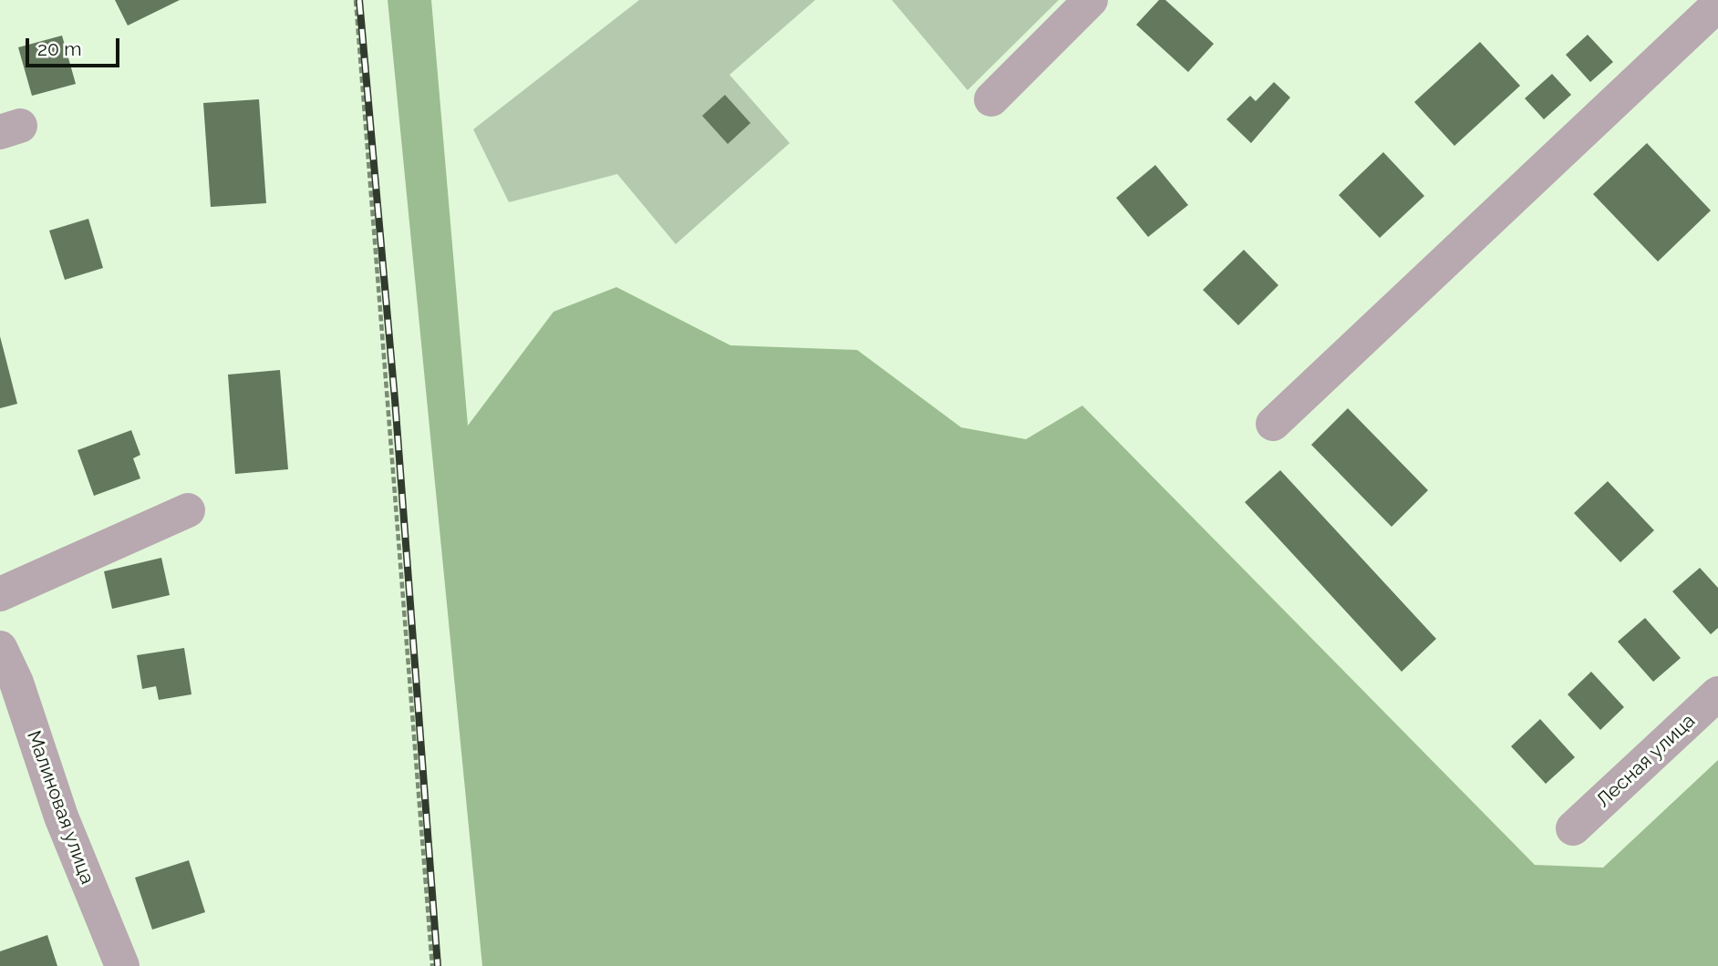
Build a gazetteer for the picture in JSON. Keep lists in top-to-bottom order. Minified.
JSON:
{"streets":{"street":["Лесная улица","Малиновая улица"]},"scale_bar":"20 m"}
